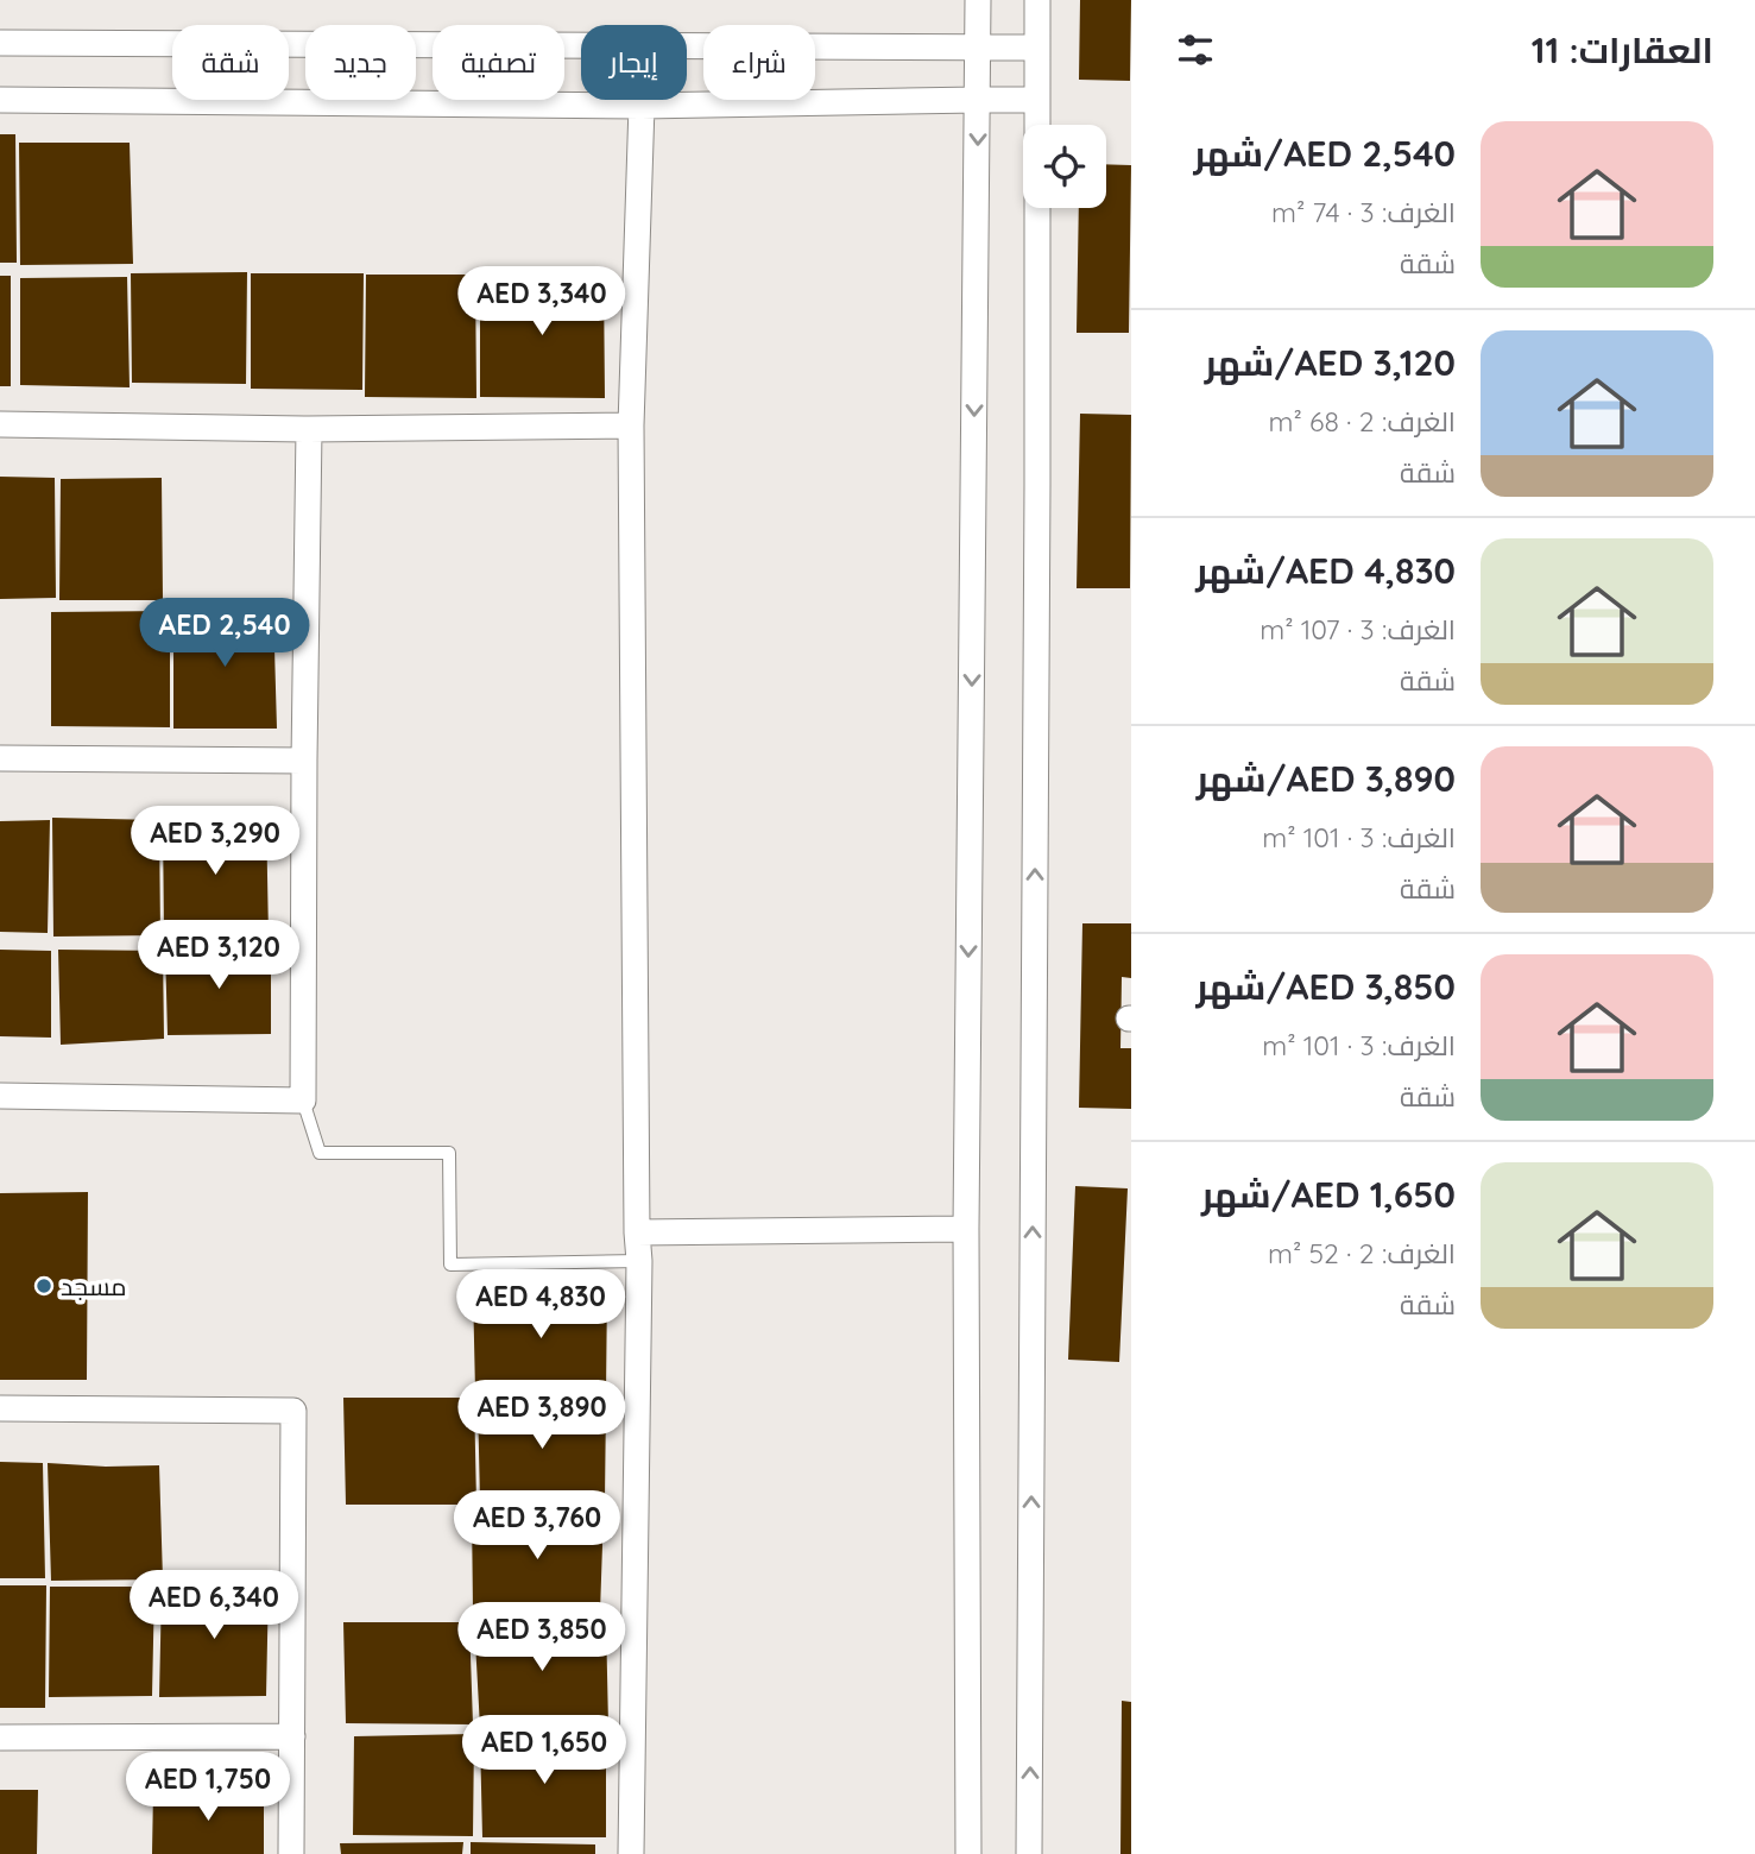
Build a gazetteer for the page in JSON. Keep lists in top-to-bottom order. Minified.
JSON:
{"places":["مسجد"],"page":{"heading":"العقارات: 11","chip":["شراء","إيجار","تصفية","جديد","شقة"],"list":[{"name":"AED 2,540/شهر","note":"الغرف: 3 · 74 m² · شقة"},{"name":"AED 3,120/شهر","note":"الغرف: 2 · 68 m² · شقة"},{"name":"AED 4,830/شهر","note":"الغرف: 3 · 107 m² · شقة"},{"name":"AED 3,890/شهر","note":"الغرف: 3 · 101 m² · شقة"},{"name":"AED 3,850/شهر","note":"الغرف: 3 · 101 m² · شقة"},{"name":"AED 1,650/شهر","note":"الغرف: 2 · 52 m² · شقة"}],"price":["AED 3,340","AED 2,540","AED 3,290","AED 3,120","AED 4,830","AED 3,890","AED 3,760","AED 6,340","AED 3,850","AED 1,650","AED 1,750"]}}
